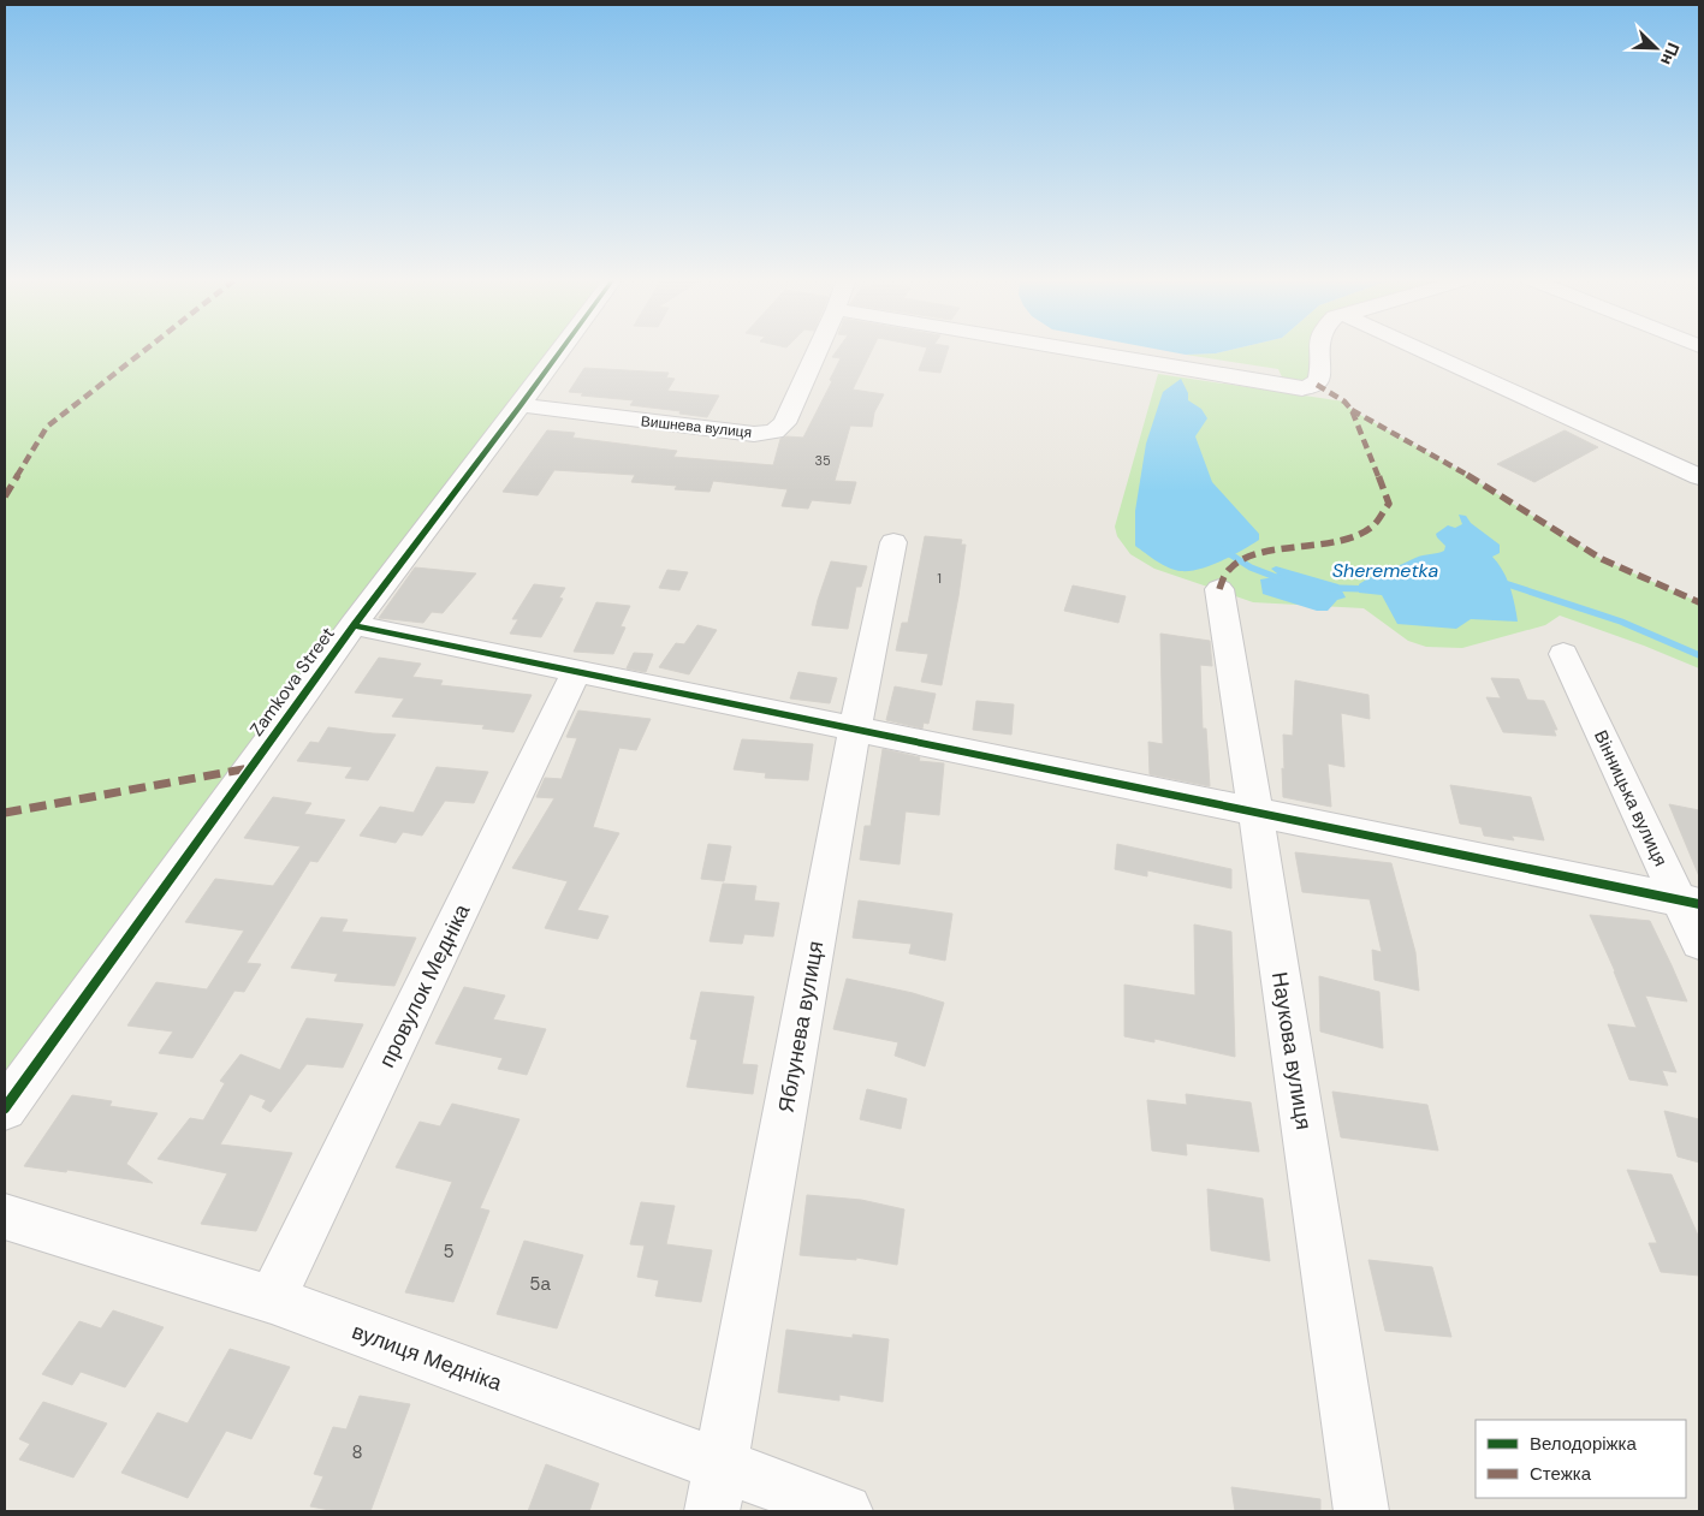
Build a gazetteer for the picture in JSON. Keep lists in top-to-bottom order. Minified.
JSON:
{"streets":{"street":["Вишнева вулиця","Zamkova Street","Вінницька вулиця","провулок Медніка","Яблунева вулиця","Наукова вулиця","вулиця Медніка"]},"crossings":[["Вишнева вулиця","Zamkova Street"],["провулок Медніка","вулиця Медніка"],["Яблунева вулиця","вулиця Медніка"]],"water":["Sheremetka"],"house_numbers":["35","1","5","5а","8"],"legend":["Велодоріжка","Стежка"],"north":"bottom right"}
